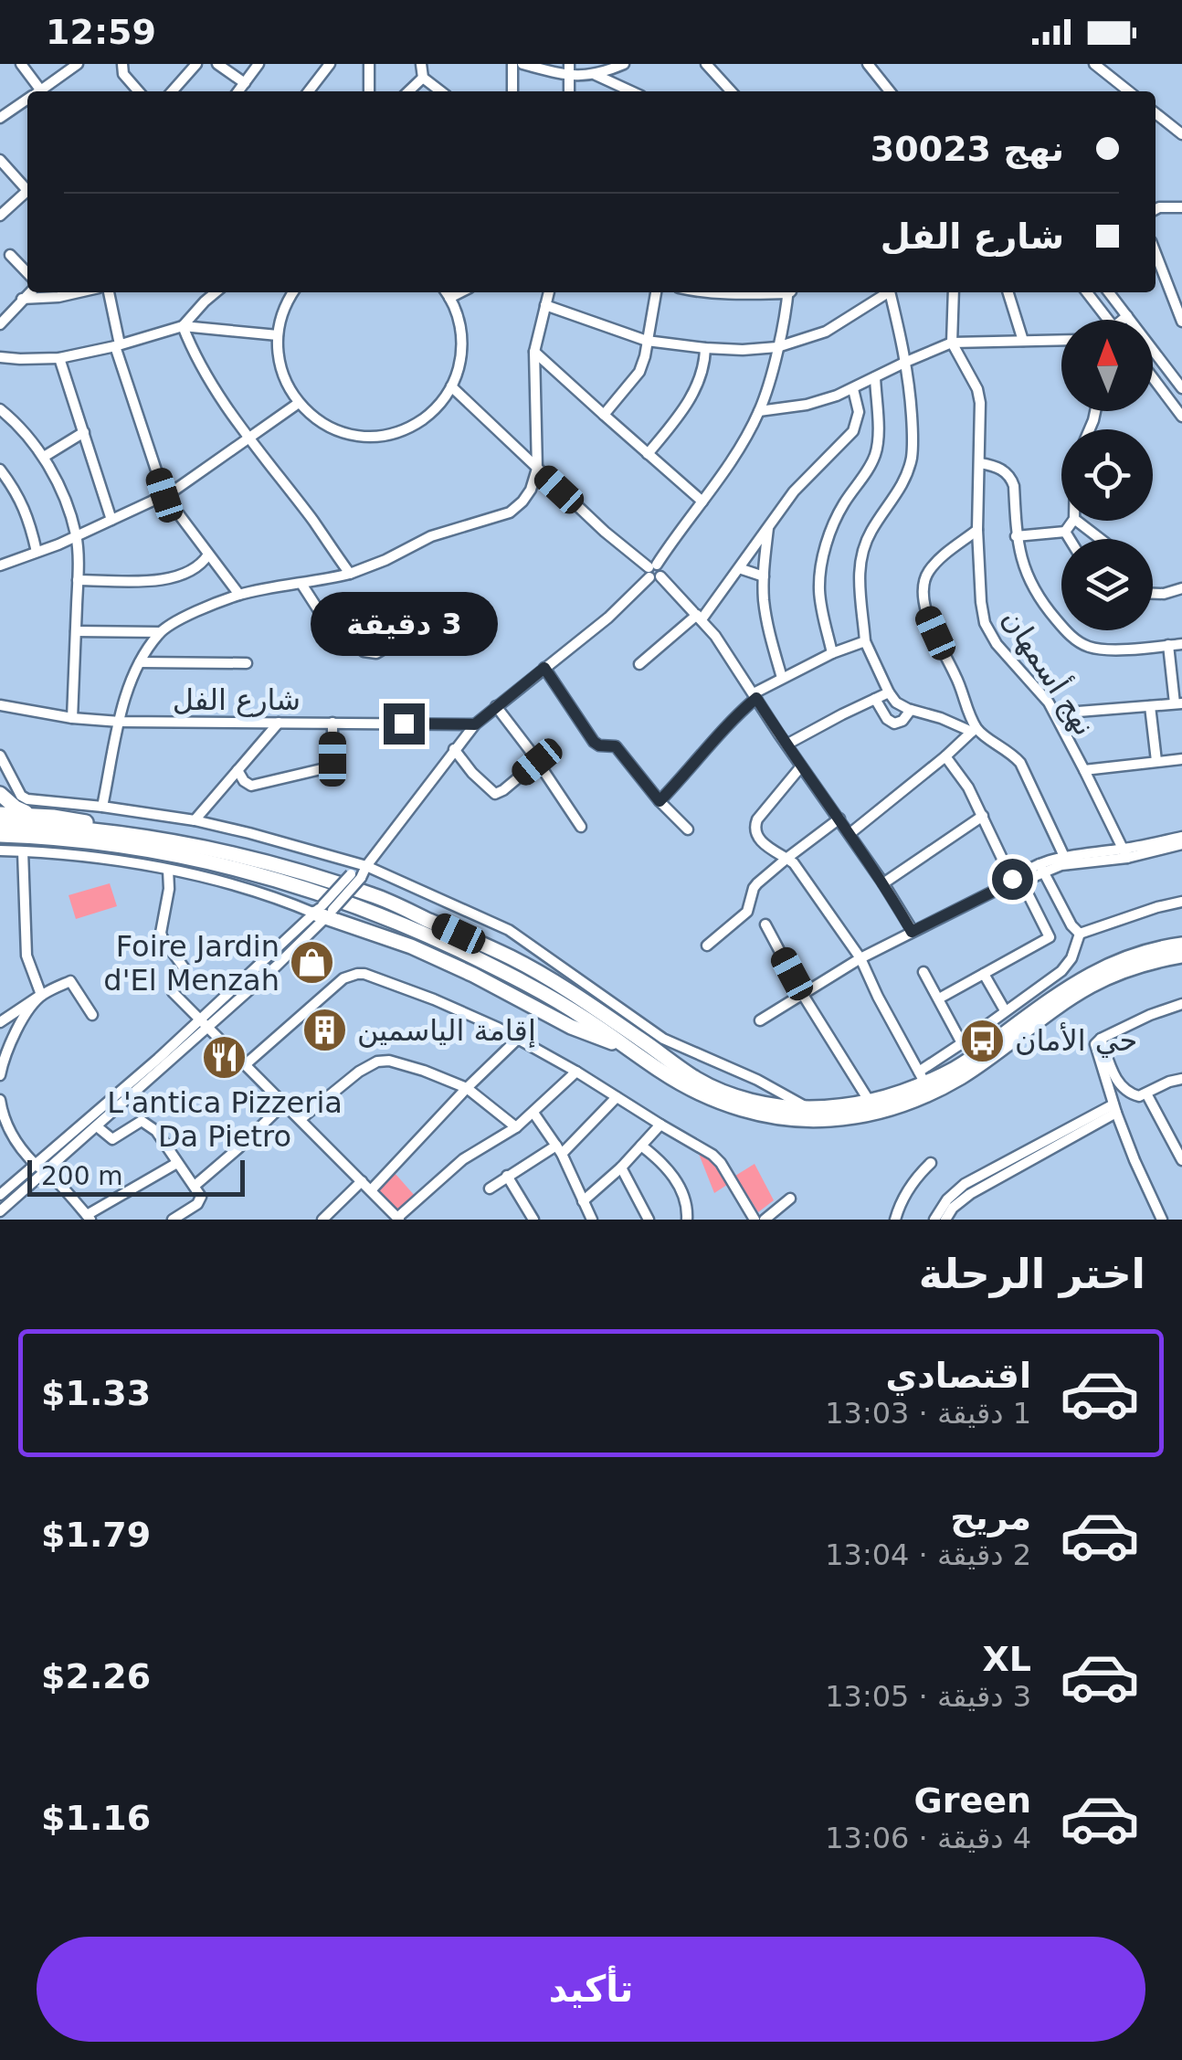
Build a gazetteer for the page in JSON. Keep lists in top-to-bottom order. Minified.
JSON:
{"streets":{"street":["نهج أسمهان","شارع الفل"]},"places":{"shop":["Foire Jardin d'El Menzah"],"building":["إقامة الياسمين"],"bus stop":["حي الأمان"],"restaurant":["L'antica Pizzeria Da Pietro"]},"scale_bar":"200 m","north":"top","page":{"status":"12:59","banner":["نهج 30023","شارع الفل"],"bubble":"3 دقيقة","scale":"200 m","heading":"اختر الرحلة","list":[{"name":"اقتصادي","note":"1 دقيقة · 13:03","value":"$1.33"},{"name":"مريح","note":"2 دقيقة · 13:04","value":"$1.79"},{"name":"XL","note":"3 دقيقة · 13:05","value":"$2.26"},{"name":"Green","note":"4 دقيقة · 13:06","value":"$1.16"}],"buttons":"تأكيد"}}
